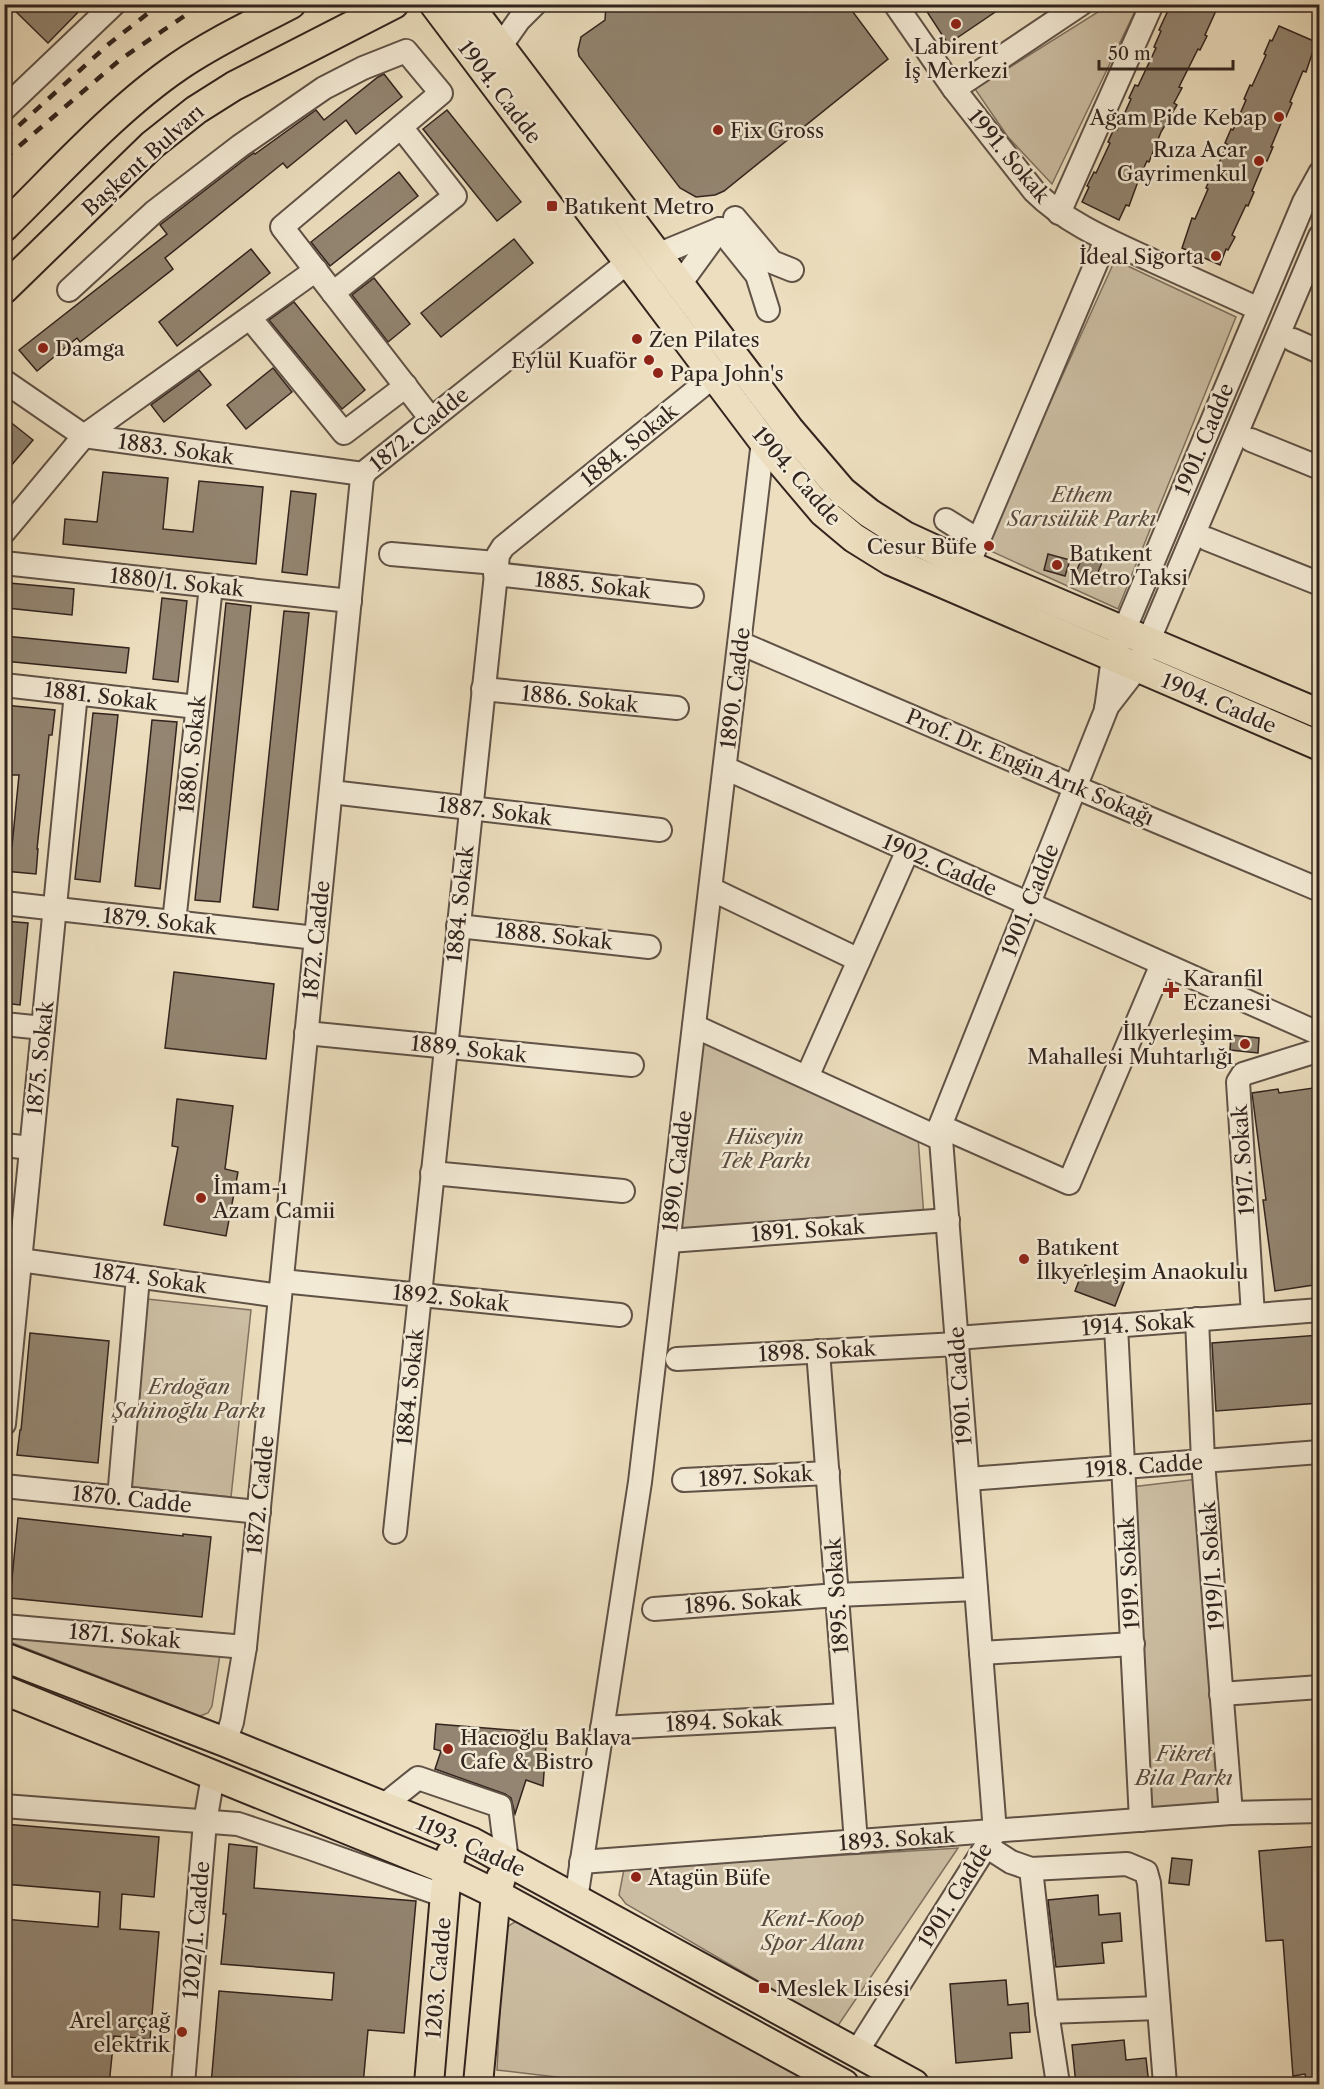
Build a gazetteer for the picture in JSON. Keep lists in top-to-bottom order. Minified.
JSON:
{"streets":{"main road":["1904. Cadde","Başkent Bulvarı","1193. Cadde","1203. Cadde"],"street":["1991. Sokak","1872. Cadde","1901. Cadde","1884. Sokak","1883. Sokak","1880/1. Sokak","1885. Sokak","1890. Cadde","1881. Sokak","1886. Sokak","1880. Sokak","Prof. Dr. Engin Arık Sokağı","1887. Sokak","1902. Cadde","1879. Sokak","1888. Sokak","1889. Sokak","1875. Sokak","1917. Sokak","1891. Sokak","1874. Sokak","1892. Sokak","1914. Sokak","1898. Sokak","1918. Cadde","1897. Sokak","1870. Cadde","1919/1. Sokak","1919. Sokak","1895. Sokak","1896. Sokak","1871. Sokak","1894. Sokak","1893. Sokak","1202/1. Cadde"]},"crossings":[["1904. Cadde","1872. Cadde"],["1904. Cadde","1901. Cadde"],["1904. Cadde","1884. Sokak"],["1904. Cadde","1890. Cadde"],["1991. Sokak","1901. Cadde"],["1872. Cadde","1883. Sokak"],["1872. Cadde","1880/1. Sokak"],["1872. Cadde","1887. Sokak"],["1872. Cadde","1879. Sokak"],["1872. Cadde","1889. Sokak"],["1872. Cadde","1874. Sokak"],["1872. Cadde","1892. Sokak"],["1872. Cadde","1870. Cadde"],["1872. Cadde","1871. Sokak"],["1872. Cadde","1193. Cadde"],["1901. Cadde","Prof. Dr. Engin Arık Sokağı"],["1901. Cadde","1902. Cadde"],["1901. Cadde","1891. Sokak"],["1901. Cadde","1914. Sokak"],["1901. Cadde","1898. Sokak"],["1901. Cadde","1918. Cadde"],["1901. Cadde","1896. Sokak"],["1901. Cadde","1893. Sokak"],["1901. Cadde","1193. Cadde"],["1884. Sokak","1885. Sokak"],["1884. Sokak","1886. Sokak"],["1884. Sokak","1887. Sokak"],["1884. Sokak","1888. Sokak"],["1884. Sokak","1889. Sokak"],["1884. Sokak","1892. Sokak"],["1880/1. Sokak","1880. Sokak"],["1890. Cadde","Prof. Dr. Engin Arık Sokağı"],["1890. Cadde","1902. Cadde"],["1890. Cadde","1891. Sokak"],["1890. Cadde","1894. Sokak"],["1890. Cadde","1893. Sokak"],["1890. Cadde","1193. Cadde"],["1881. Sokak","1880. Sokak"],["1881. Sokak","1875. Sokak"],["1880. Sokak","1879. Sokak"],["1879. Sokak","1875. Sokak"],["1875. Sokak","1874. Sokak"],["1917. Sokak","1914. Sokak"],["1874. Sokak","1892. Sokak"],["1914. Sokak","1898. Sokak"],["1914. Sokak","1919/1. Sokak"],["1914. Sokak","1919. Sokak"],["1898. Sokak","1895. Sokak"],["1918. Cadde","1919/1. Sokak"],["1918. Cadde","1919. Sokak"],["1897. Sokak","1895. Sokak"],["1919/1. Sokak","1893. Sokak"],["1919. Sokak","1893. Sokak"],["1895. Sokak","1896. Sokak"],["1895. Sokak","1894. Sokak"],["1895. Sokak","1893. Sokak"],["1193. Cadde","1202/1. Cadde"],["1193. Cadde","1203. Cadde"]],"parks":["Ethem Sarısülük Parkı","Hüseyin Tek Parkı","Erdoğan Şahinoğlu Parkı","Fikret Bila Parkı","Kent-Koop Spor Alanı"],"places":{"other":["Labirent İş Merkezi","Ağam Pide Kebap","Fix Gross","Rıza Acar Gayrimenkul","İdeal Sigorta","Zen Pilates","Damga","Eylül Kuaför","Papa John's","Cesur Büfe","Batıkent Metro Taksi","İlkyerleşim Mahallesi Muhtarlığı","İmam-ı Azam Camii","Batıkent İlkyerleşim Anaokulu","Hacıoğlu Baklava Cafe & Bistro","Atagün Büfe","Arel arçağ elektrik"],"transit":["Batıkent Metro","Meslek Lisesi"],"health":["Karanfil Eczanesi"]},"scale_bar":"50 m"}
